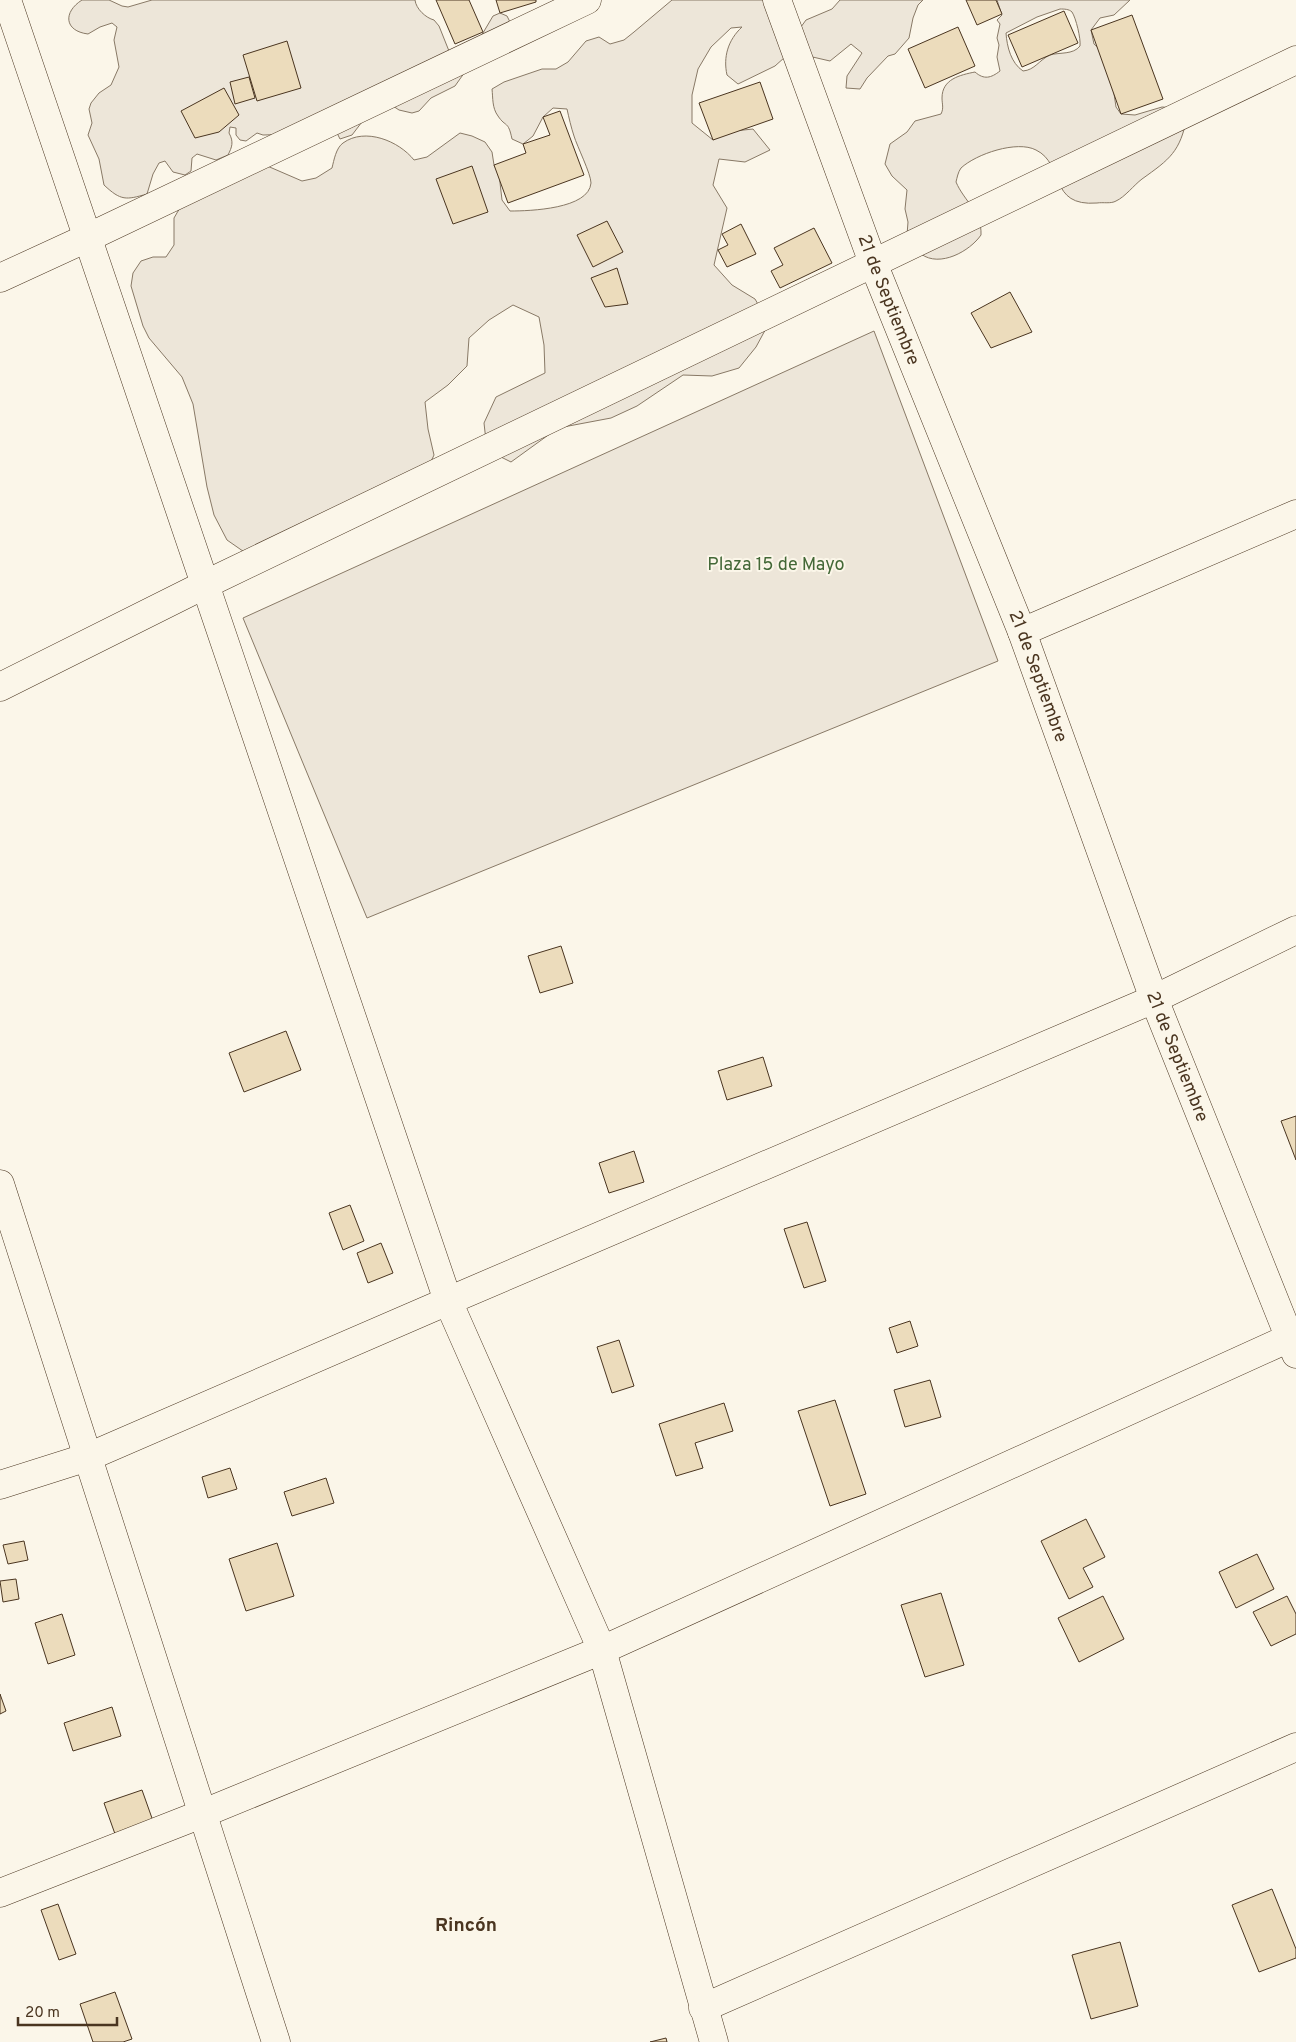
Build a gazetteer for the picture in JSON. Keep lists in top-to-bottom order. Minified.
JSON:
{"streets":{"street":["21 de Septiembre"]},"districts":["Rincón"],"parks":["Plaza 15 de Mayo"],"scale_bar":"20 m"}
